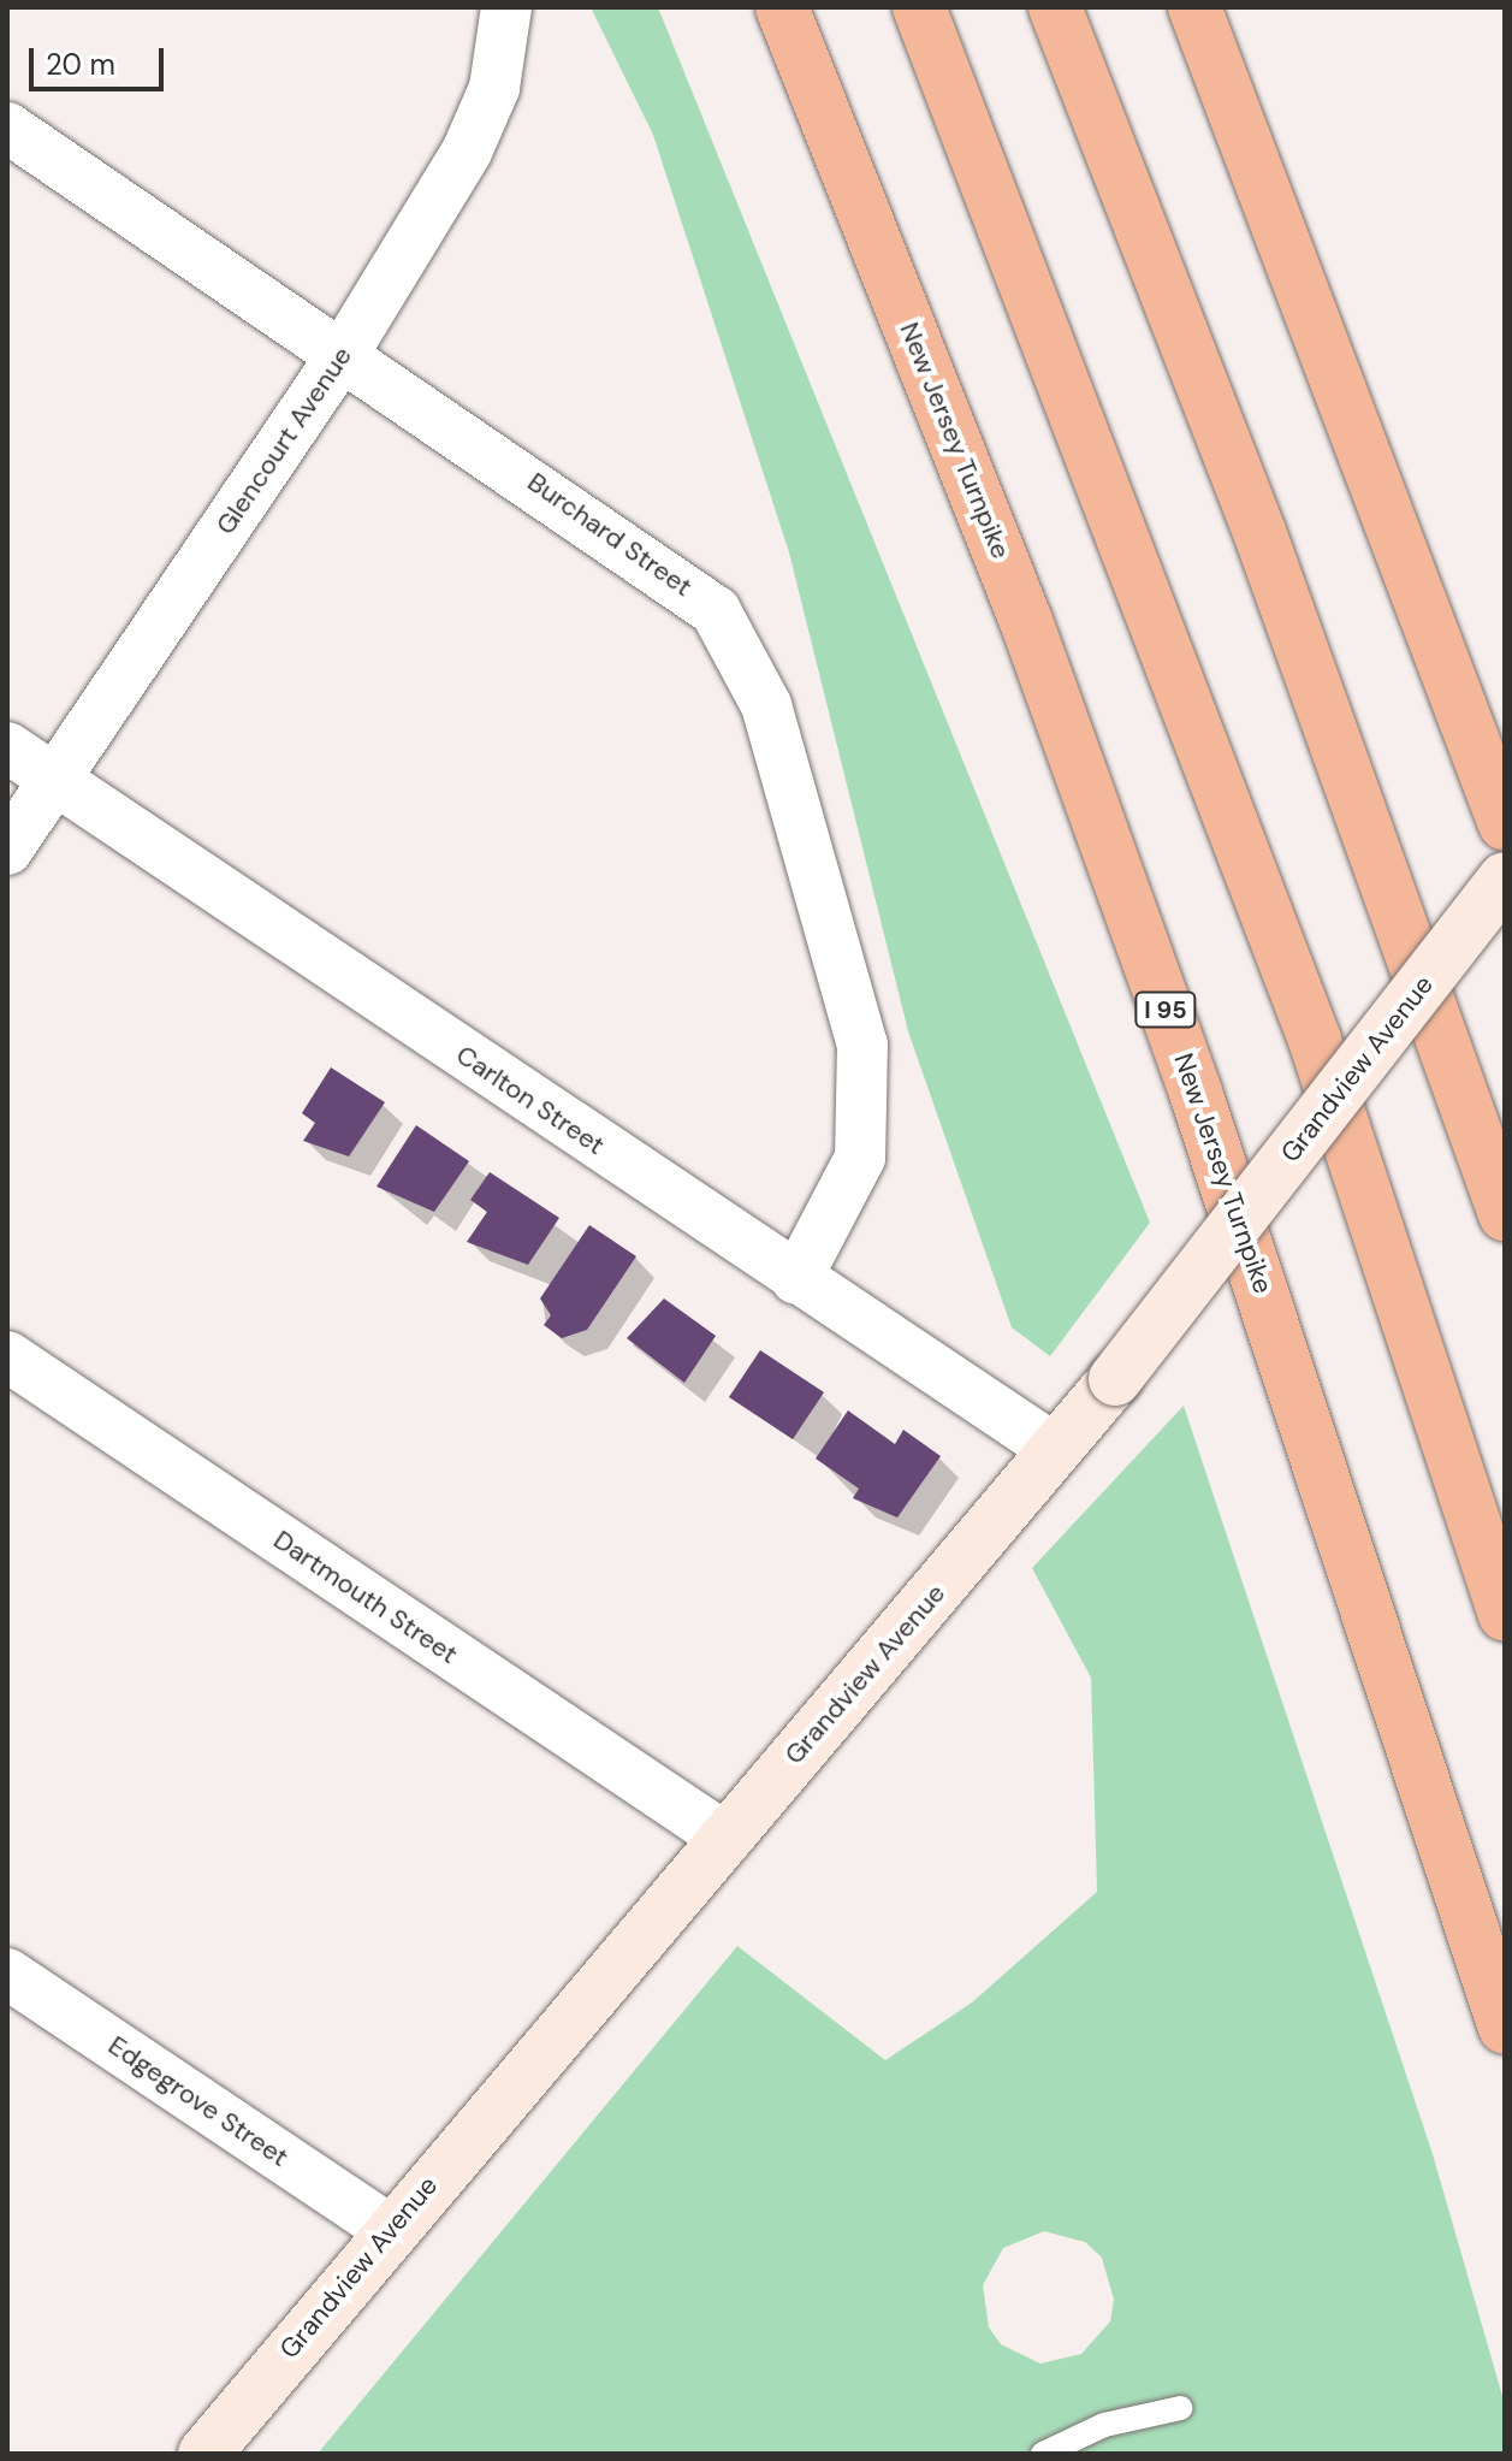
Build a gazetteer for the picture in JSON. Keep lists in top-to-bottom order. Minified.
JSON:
{"streets":{"highway":["New Jersey Turnpike","I 95"],"street":["Glencourt Avenue","Burchard Street","Grandview Avenue","Carlton Street","Dartmouth Street","Edgegrove Street"]},"crossings":[["Glencourt Avenue","Burchard Street"],["Glencourt Avenue","Carlton Street"],["Burchard Street","Carlton Street"],["Grandview Avenue","Carlton Street"],["Grandview Avenue","Dartmouth Street"],["Grandview Avenue","Edgegrove Street"]],"scale_bar":"20 m"}
